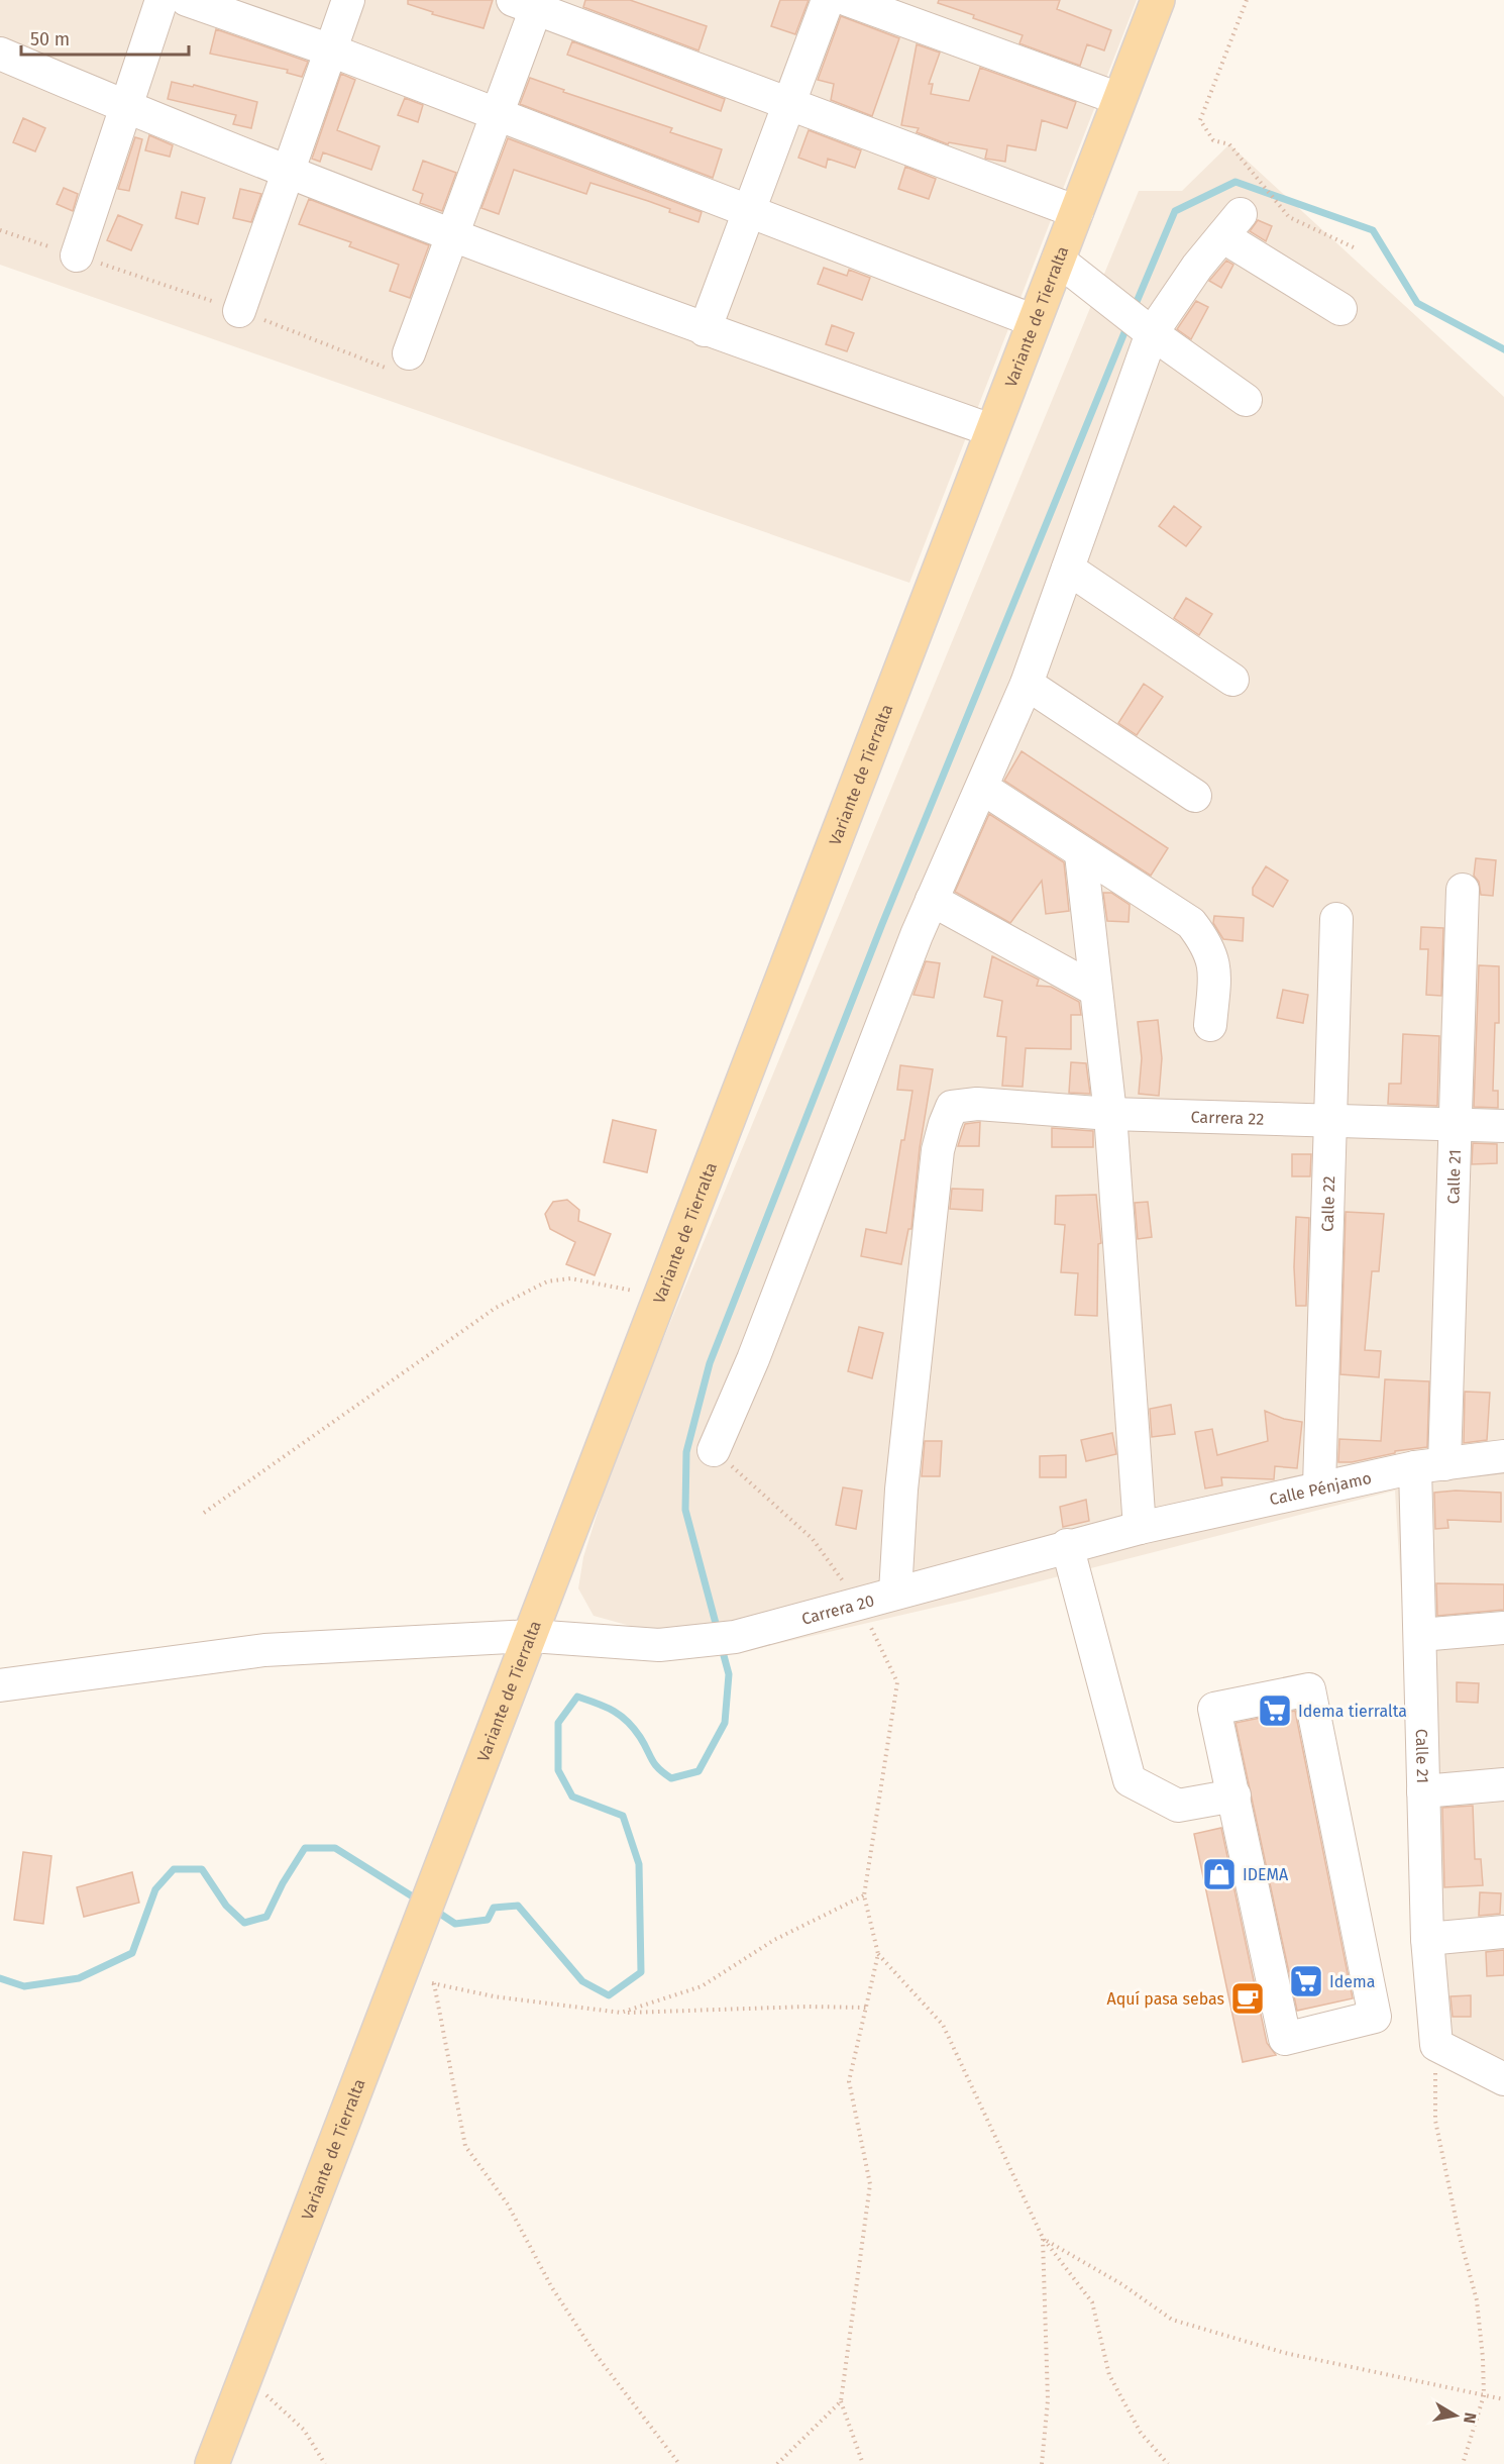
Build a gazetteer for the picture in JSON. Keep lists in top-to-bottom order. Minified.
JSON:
{"streets":{"main road":["Variante de Tierralta"],"street":["Carrera 22","Calle 21","Calle 22","Calle Pénjamo","Carrera 20"]},"crossings":[["Variante de Tierralta","Carrera 20"],["Carrera 22","Calle 21"],["Carrera 22","Calle 22"],["Carrera 22","Carrera 20"],["Calle 21","Calle Pénjamo"],["Calle 22","Calle Pénjamo"],["Calle Pénjamo","Carrera 20"]],"places":{"supermarket":["Idema tierralta","Idema"],"shop":["IDEMA"],"cafe":["Aquí pasa sebas"]},"scale_bar":"50 m","north":"right"}
